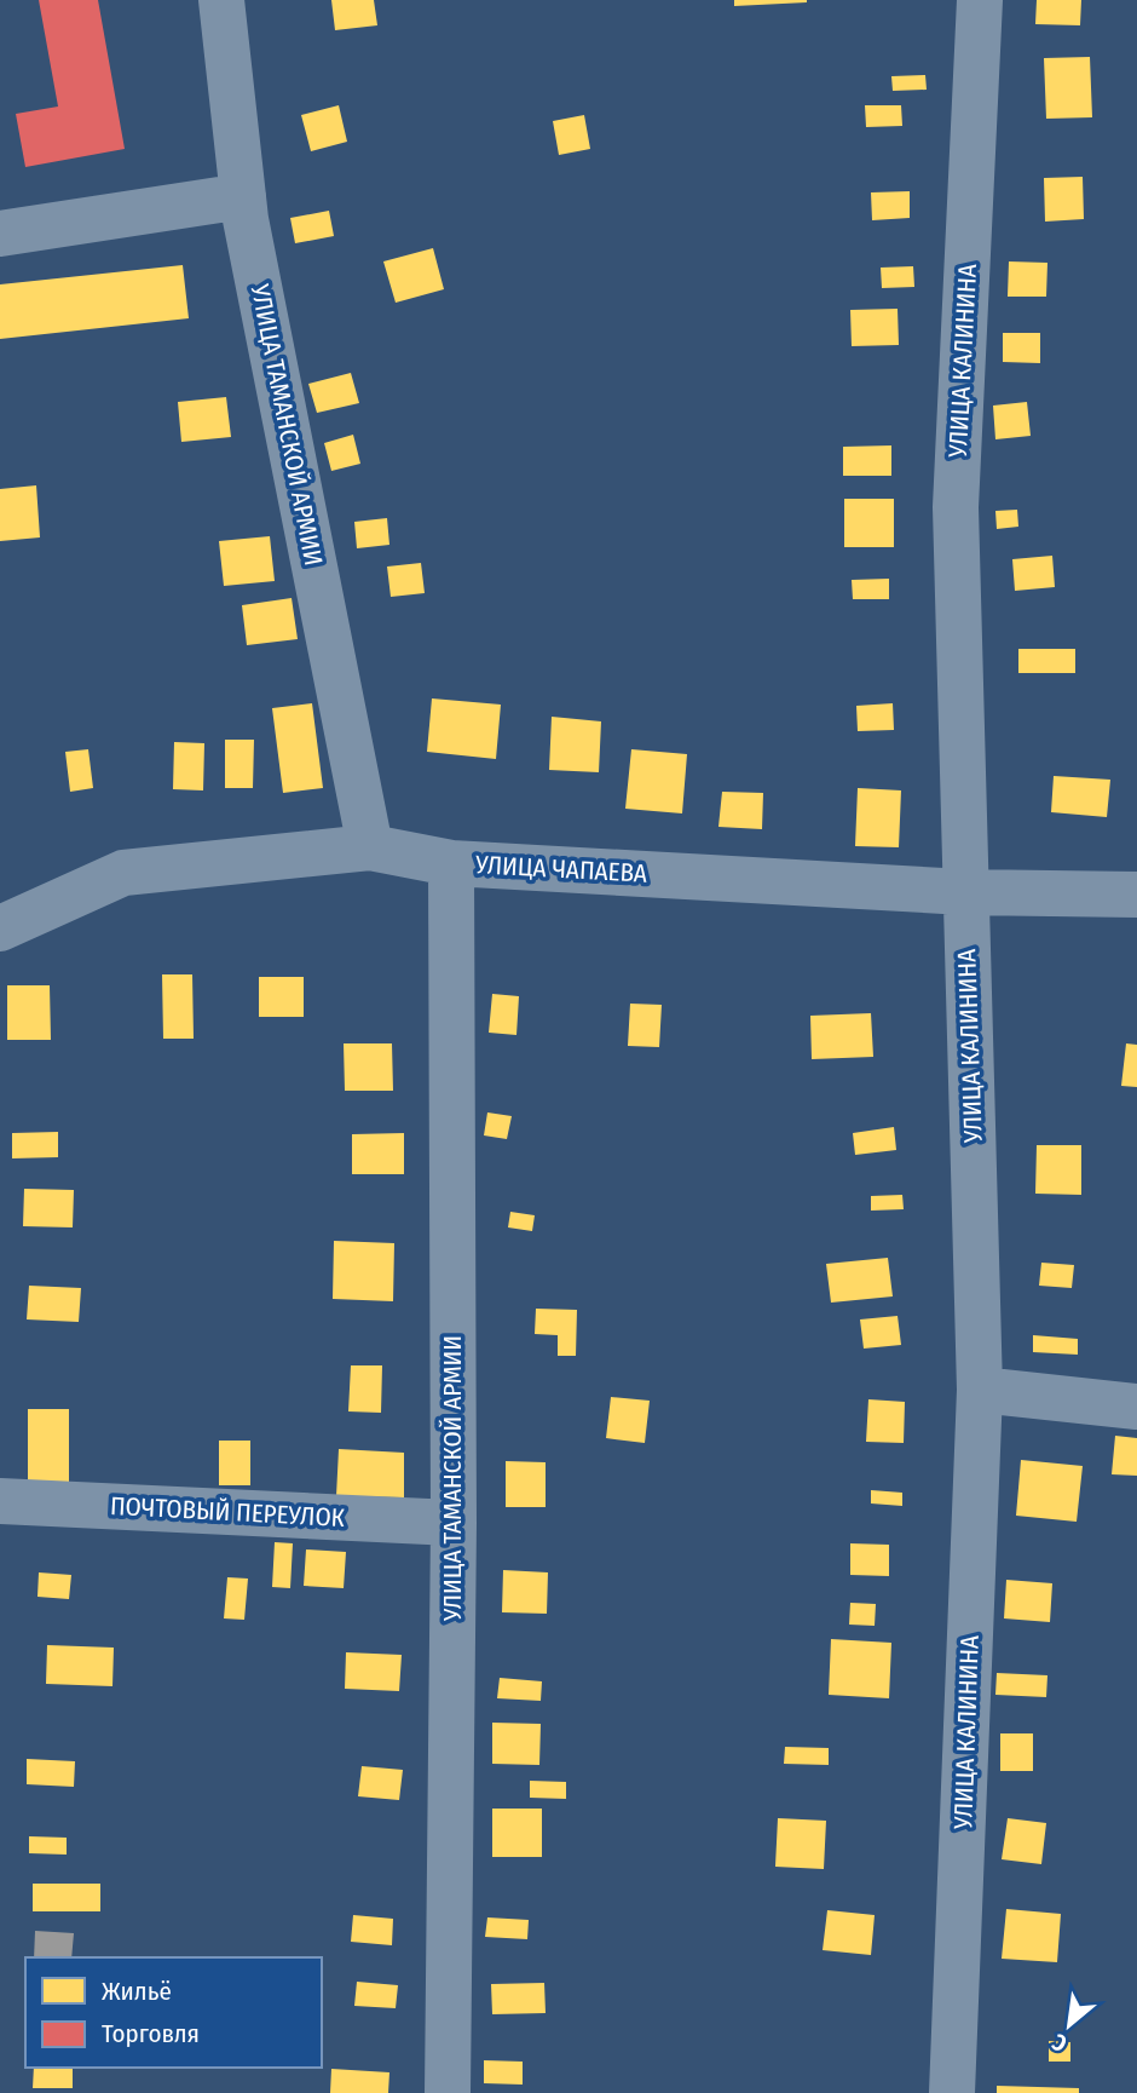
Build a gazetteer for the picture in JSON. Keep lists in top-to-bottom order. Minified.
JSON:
{"streets":{"street":["УЛИЦА КАЛИНИНА","УЛИЦА ТАМАНСКОЙ АРМИИ","УЛИЦА ЧАПАЕВА","ПОЧТОВЫЙ ПЕРЕУЛОК"]},"crossings":[["УЛИЦА КАЛИНИНА","УЛИЦА ЧАПАЕВА"],["УЛИЦА ТАМАНСКОЙ АРМИИ","УЛИЦА ЧАПАЕВА"],["УЛИЦА ТАМАНСКОЙ АРМИИ","ПОЧТОВЫЙ ПЕРЕУЛОК"]],"legend":["Жильё","Торговля"],"north":"bottom left"}
